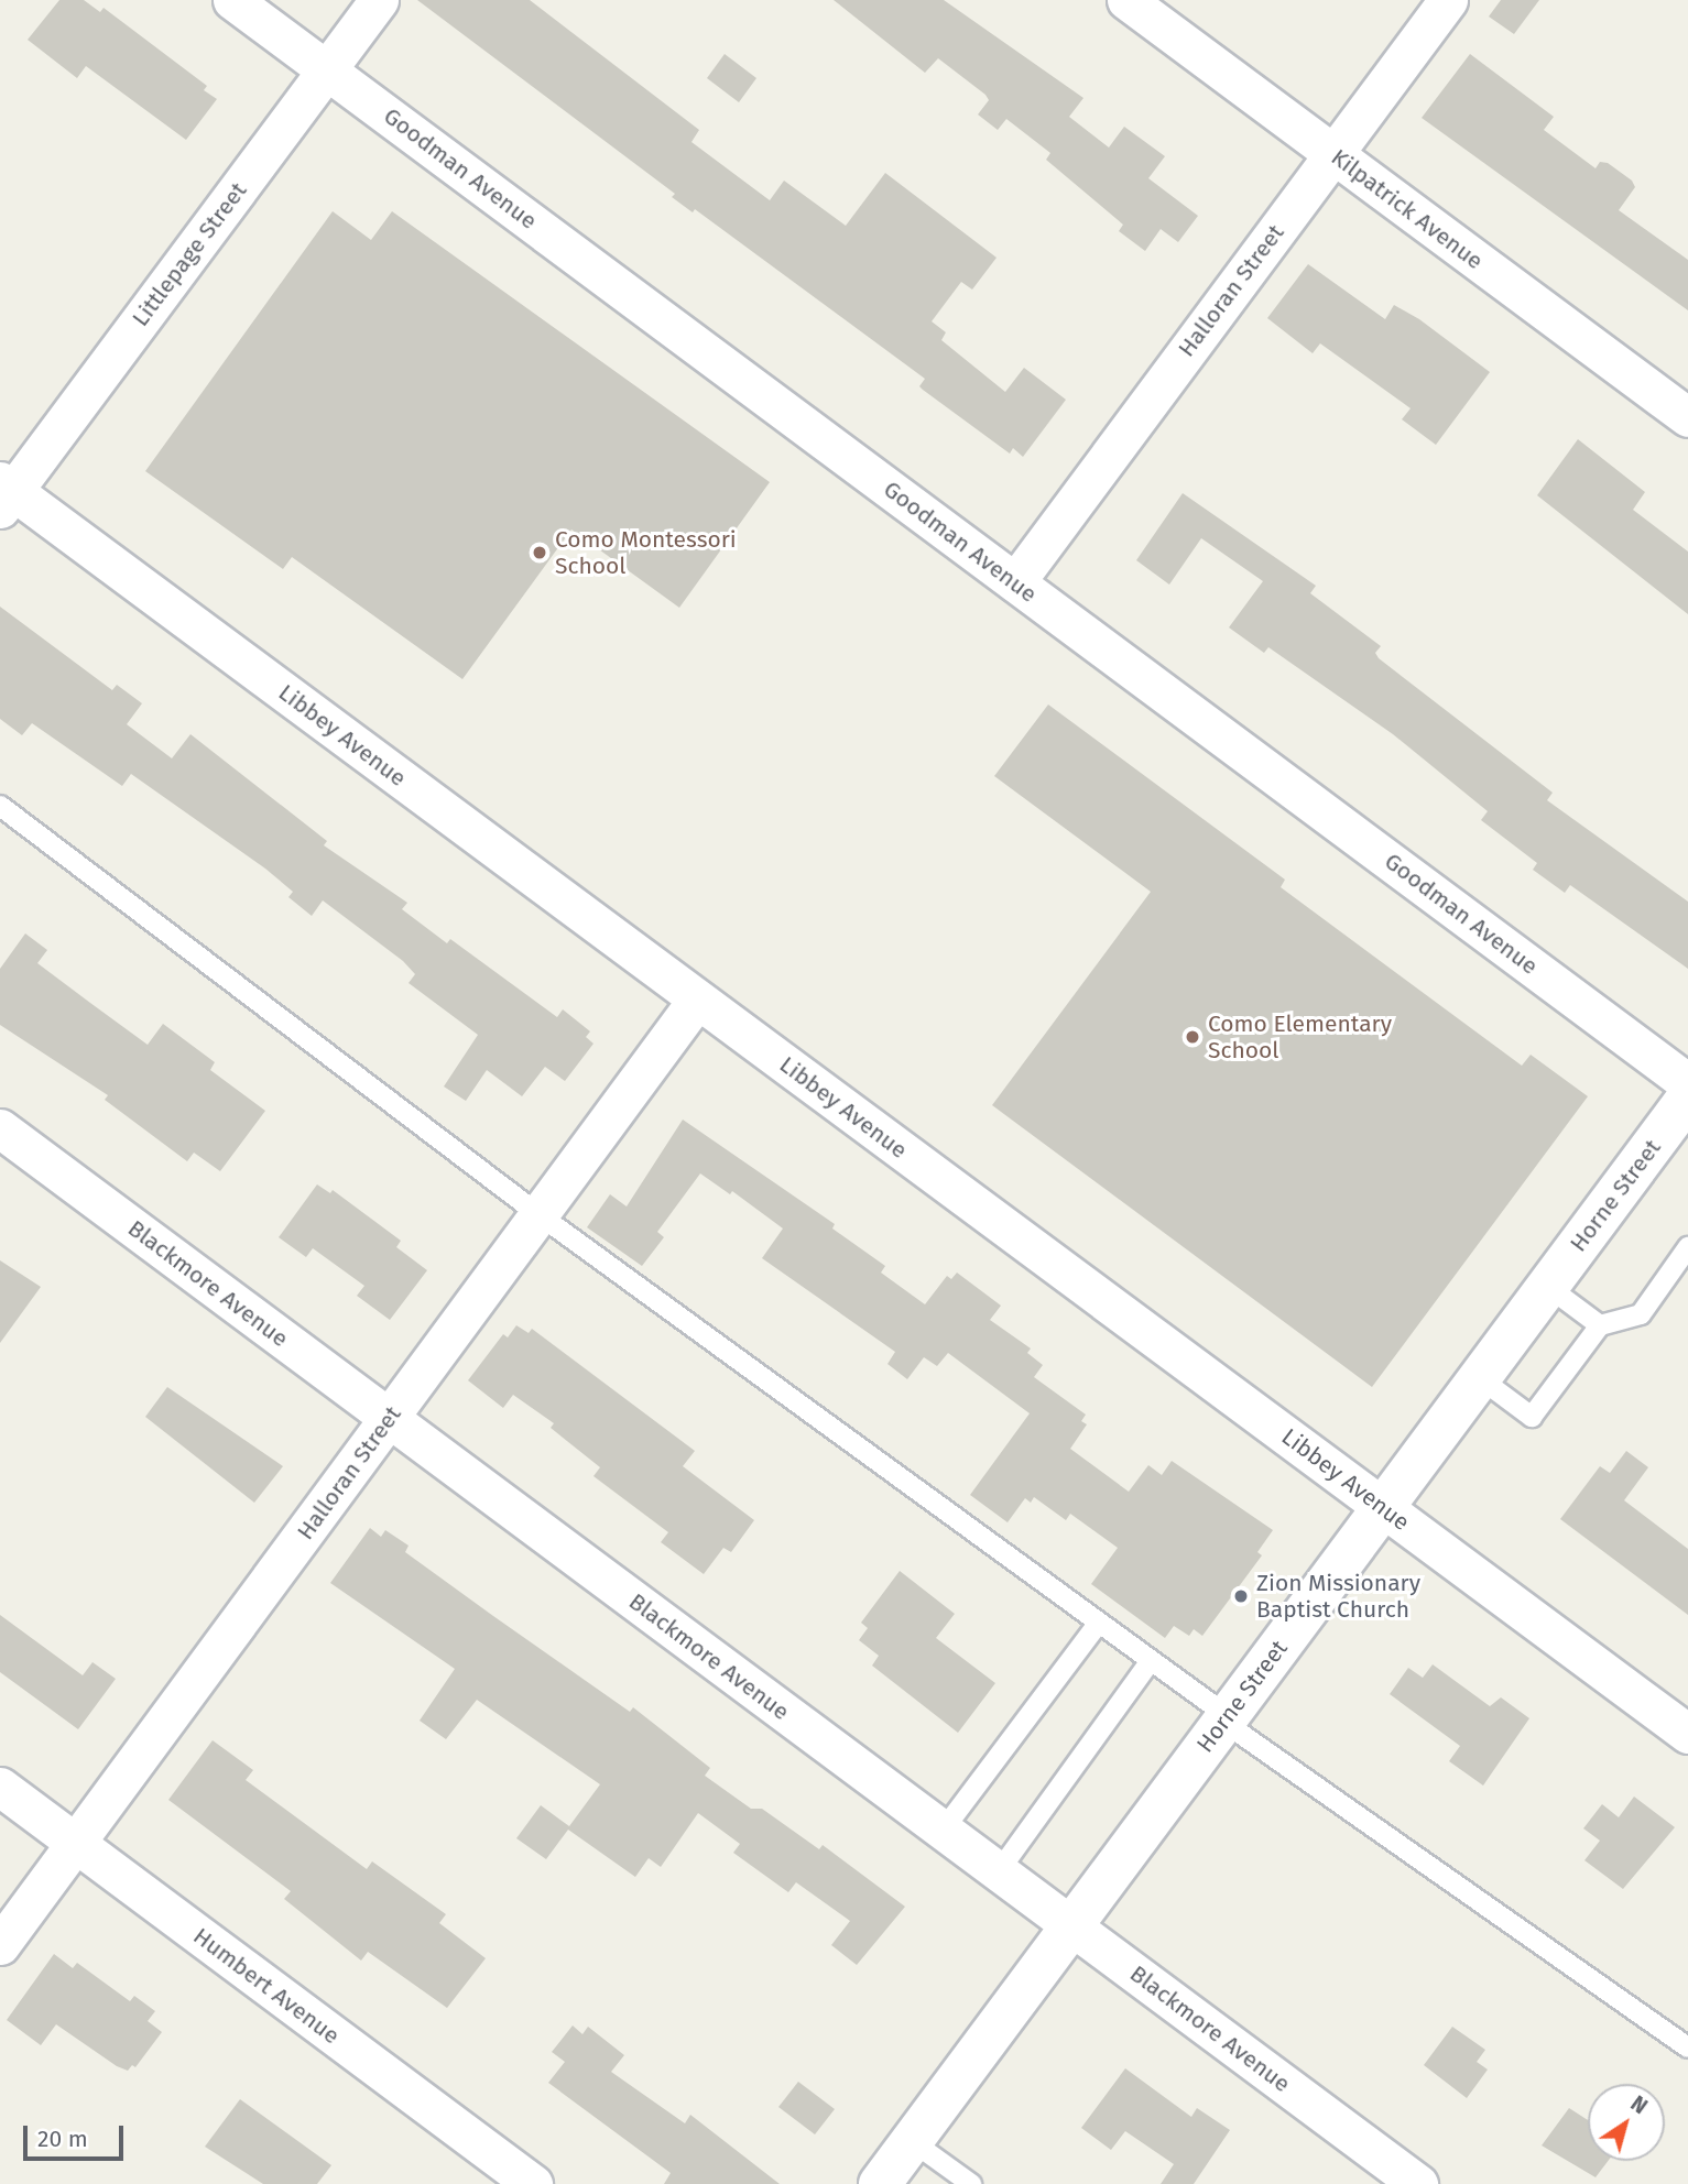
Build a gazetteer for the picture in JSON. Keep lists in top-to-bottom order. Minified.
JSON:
{"streets":{"street":["Goodman Avenue","Kilpatrick Avenue","Littlepage Street","Halloran Street","Libbey Avenue","Horne Street","Blackmore Avenue","Humbert Avenue"]},"crossings":[["Goodman Avenue","Littlepage Street"],["Goodman Avenue","Halloran Street"],["Kilpatrick Avenue","Halloran Street"],["Littlepage Street","Libbey Avenue"],["Halloran Street","Libbey Avenue"],["Halloran Street","Blackmore Avenue"],["Halloran Street","Humbert Avenue"],["Libbey Avenue","Horne Street"],["Horne Street","Blackmore Avenue"]],"places":["Como Montessori School","Como Elementary School","Zion Missionary Baptist Church"],"scale_bar":"20 m","north":"top right"}
